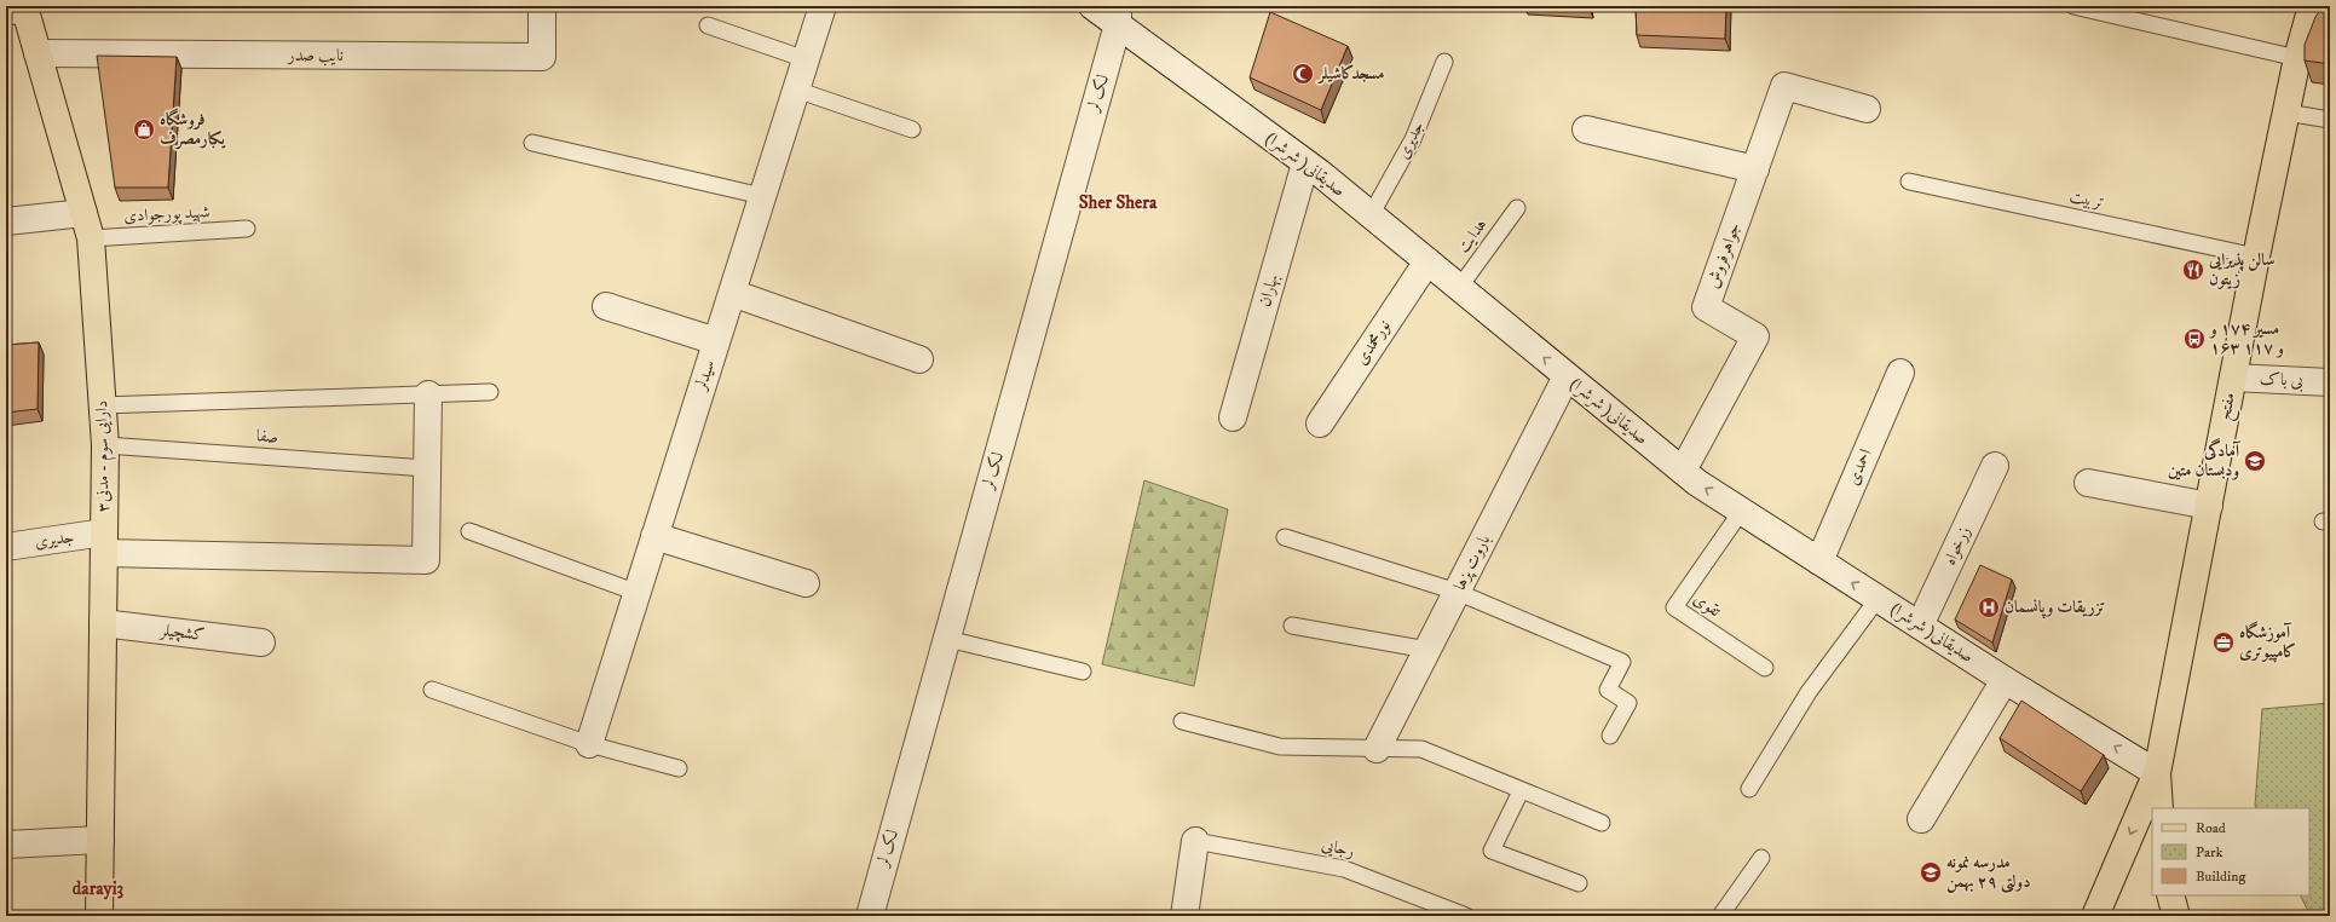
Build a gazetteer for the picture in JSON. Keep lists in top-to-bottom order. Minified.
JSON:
{"streets":{"main road":["مفتح","دارایی سوم - مدنی۳"],"street":["نایب صدر","لک لر","جدیری","(شرشرا )صدیقانی","جواهرفروش","بهاران","نورمحمدی","سیدلر","بی باک","احمدی","زرخواه","باروت پزها","کشچیلر"],"lane":["تربیت","شهید پورجوادی","هدایت","صفا","تقوی","رجایی"]},"crossings":[["نایب صدر","دارایی سوم - مدنی۳"],["لک لر","(شرشرا )صدیقانی"],["جدیری","(شرشرا )صدیقانی"],["جدیری","صفا"],["جدیری","دارایی سوم - مدنی۳"],["(شرشرا )صدیقانی","هدایت"],["(شرشرا )صدیقانی","جواهرفروش"],["(شرشرا )صدیقانی","بهاران"],["(شرشرا )صدیقانی","نورمحمدی"],["(شرشرا )صدیقانی","مفتح"],["(شرشرا )صدیقانی","احمدی"],["(شرشرا )صدیقانی","زرخواه"],["(شرشرا )صدیقانی","باروت پزها"],["(شرشرا )صدیقانی","تقوی"],["تربیت","مفتح"],["شهید پورجوادی","دارایی سوم - مدنی۳"],["بی باک","مفتح"],["صفا","دارایی سوم - مدنی۳"],["دارایی سوم - مدنی۳","کشچیلر"]],"districts":["Sher Shera","darayi3"],"places":{"mosque":["مسجدکاشیلر"],"shop":["فروشگاه یکبارمصرف"],"restaurant":["سالن پذیرایی زیتون"],"bus stop":["مسیر ۱۷۴ و ۱۶۳ و ۱۱۷"],"school or university":["آمادگی ودبستان متین","مدرسه نمونه دولتی ۲۹ بهمن"],"hospital":["تزریقات وپانسمان"],"office":["آموزشگاه کامپیوتری"]},"legend":["Road","Park","Building"]}
